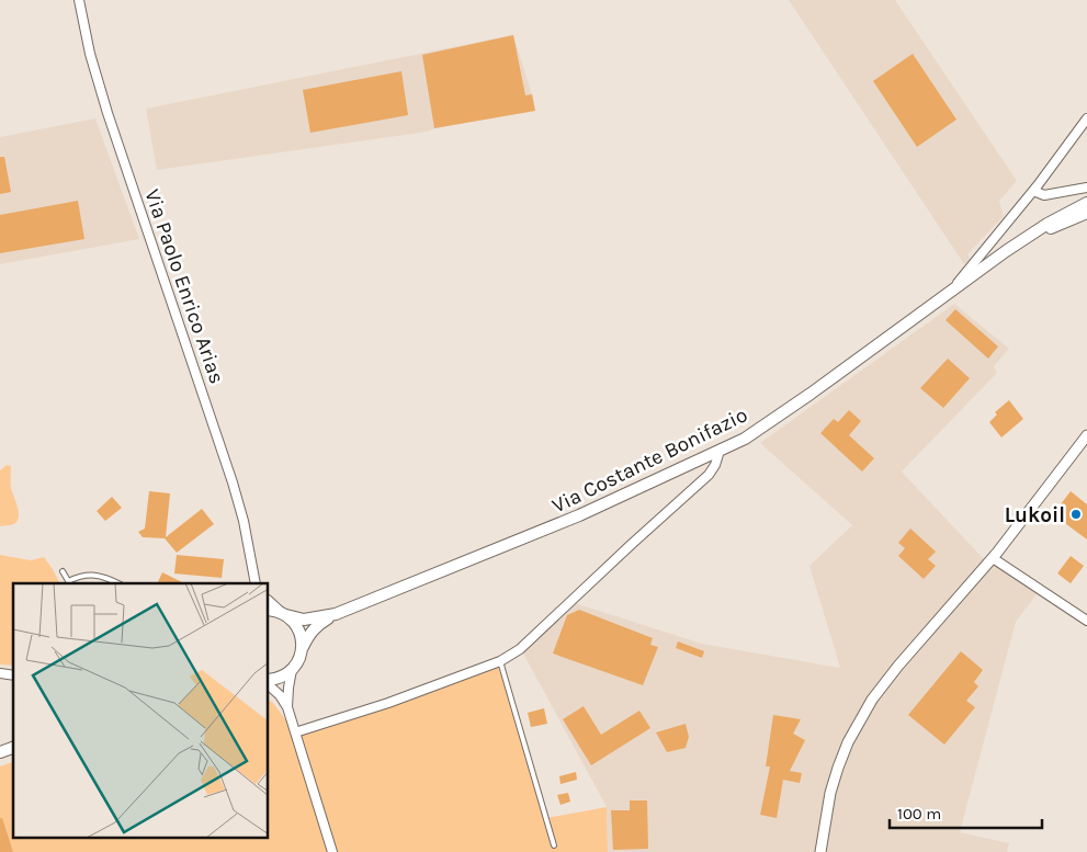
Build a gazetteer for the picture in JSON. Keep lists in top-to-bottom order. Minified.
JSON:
{"streets":{"main road":["Via Costante Bonifazio"],"street":["Via Paolo Enrico Arias"]},"places":["Lukoil"],"scale_bar":"100 m"}
